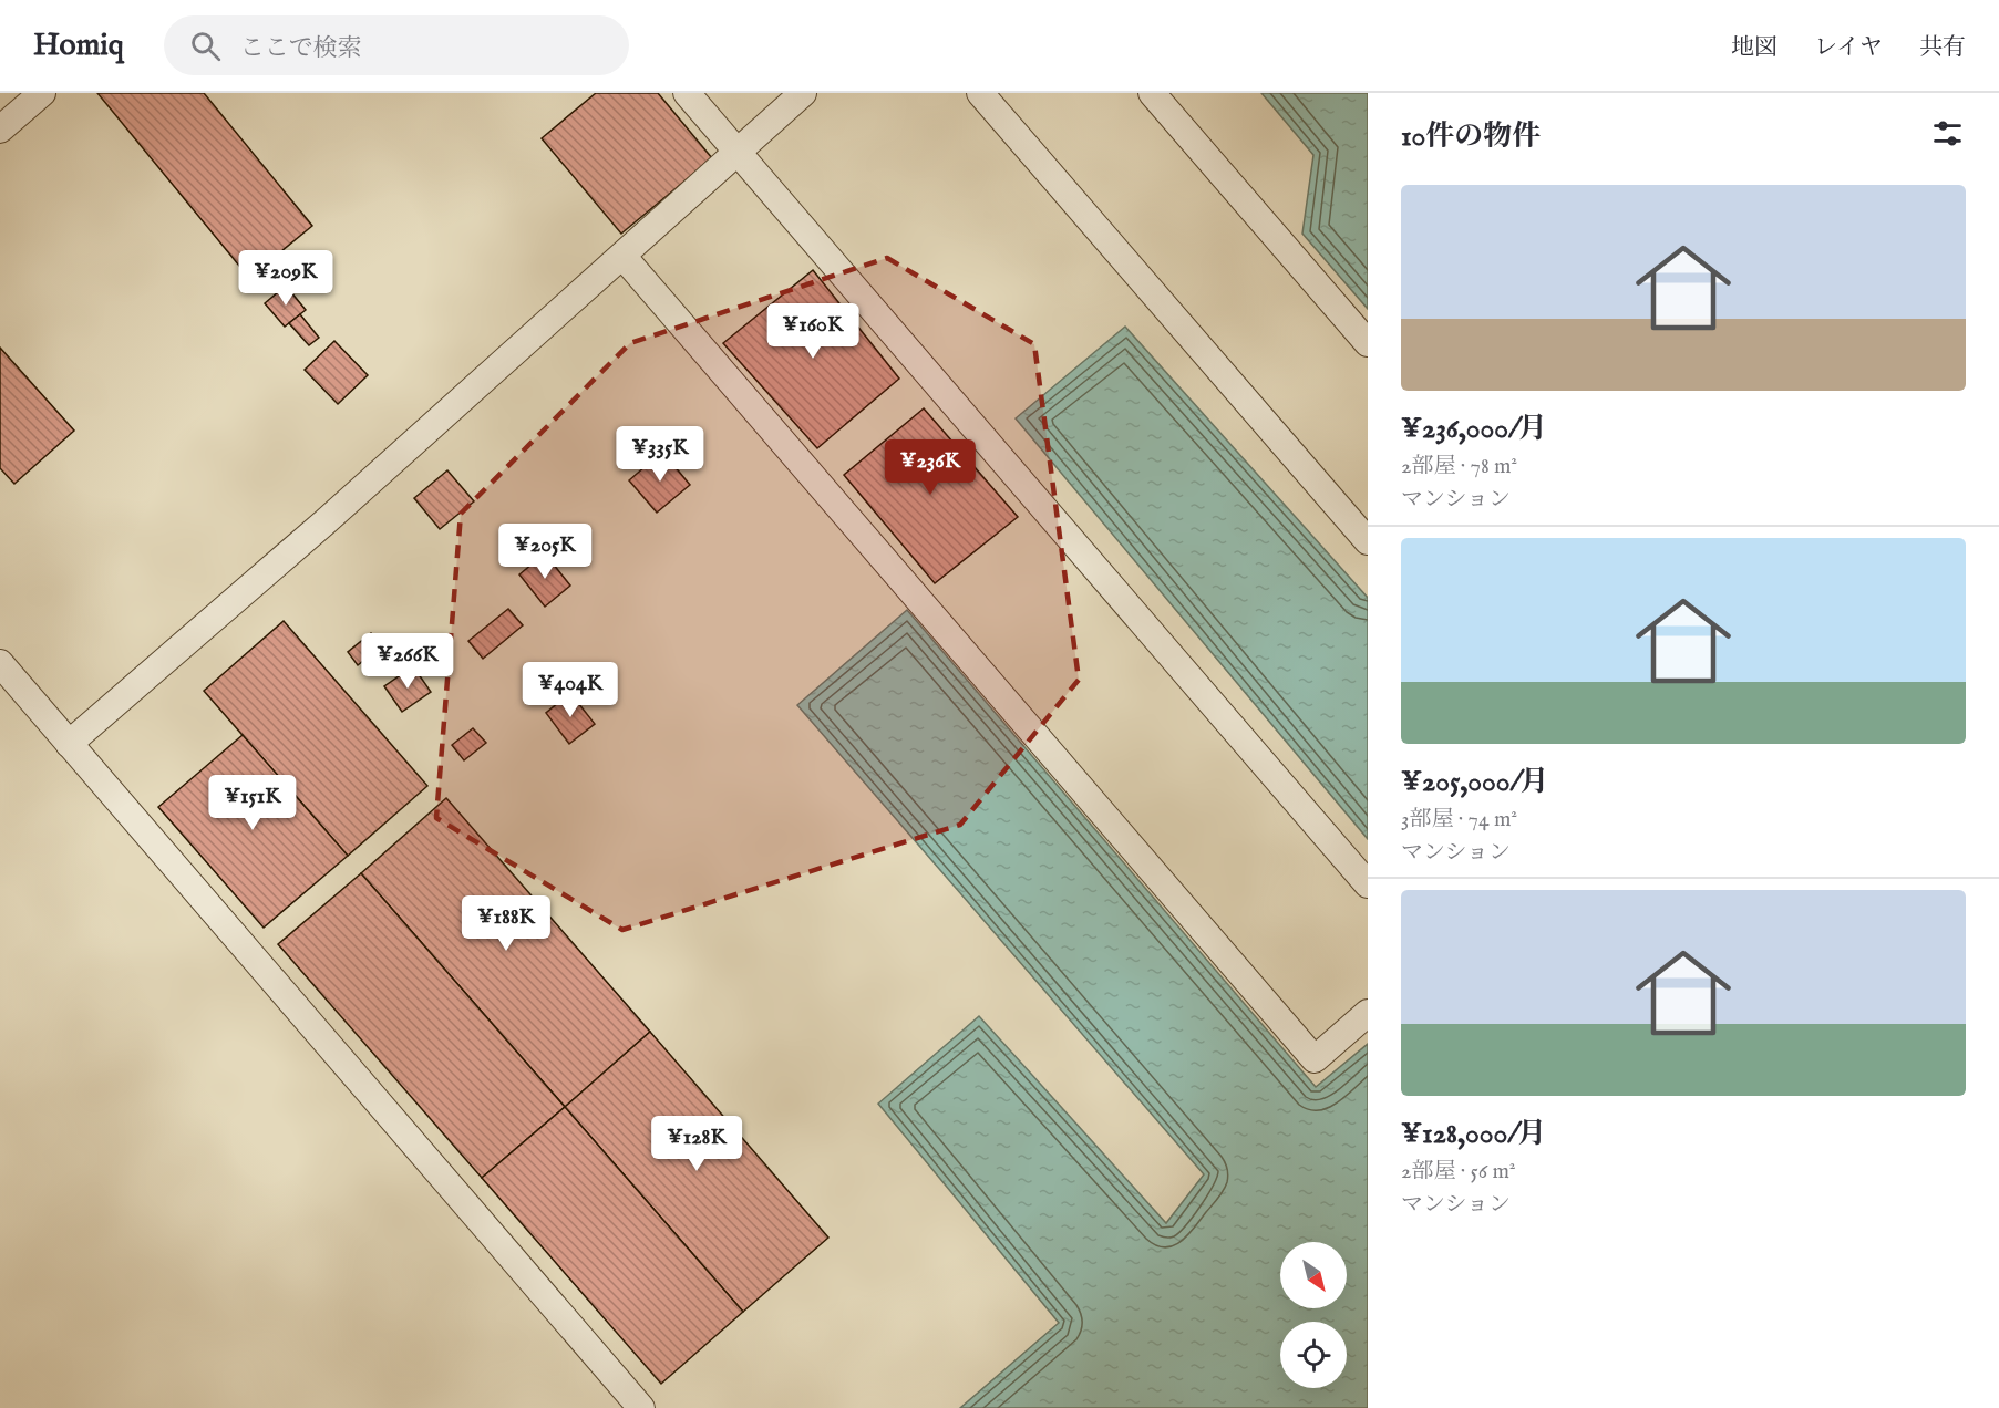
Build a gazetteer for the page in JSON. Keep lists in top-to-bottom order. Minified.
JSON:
{"north":"bottom right","page":{"header":"Homiq","search":"ここで検索","nav":["地図","レイヤ","共有"],"heading":"10件の物件","list":[{"name":"¥236,000/月","note":"2部屋 · 78 m² · マンション"},{"name":"¥205,000/月","note":"3部屋 · 74 m² · マンション"},{"name":"¥128,000/月","note":"2部屋 · 56 m² · マンション"}],"price":["¥209K","¥160K","¥335K","¥236K","¥205K","¥266K","¥404K","¥151K","¥188K","¥128K"]}}
